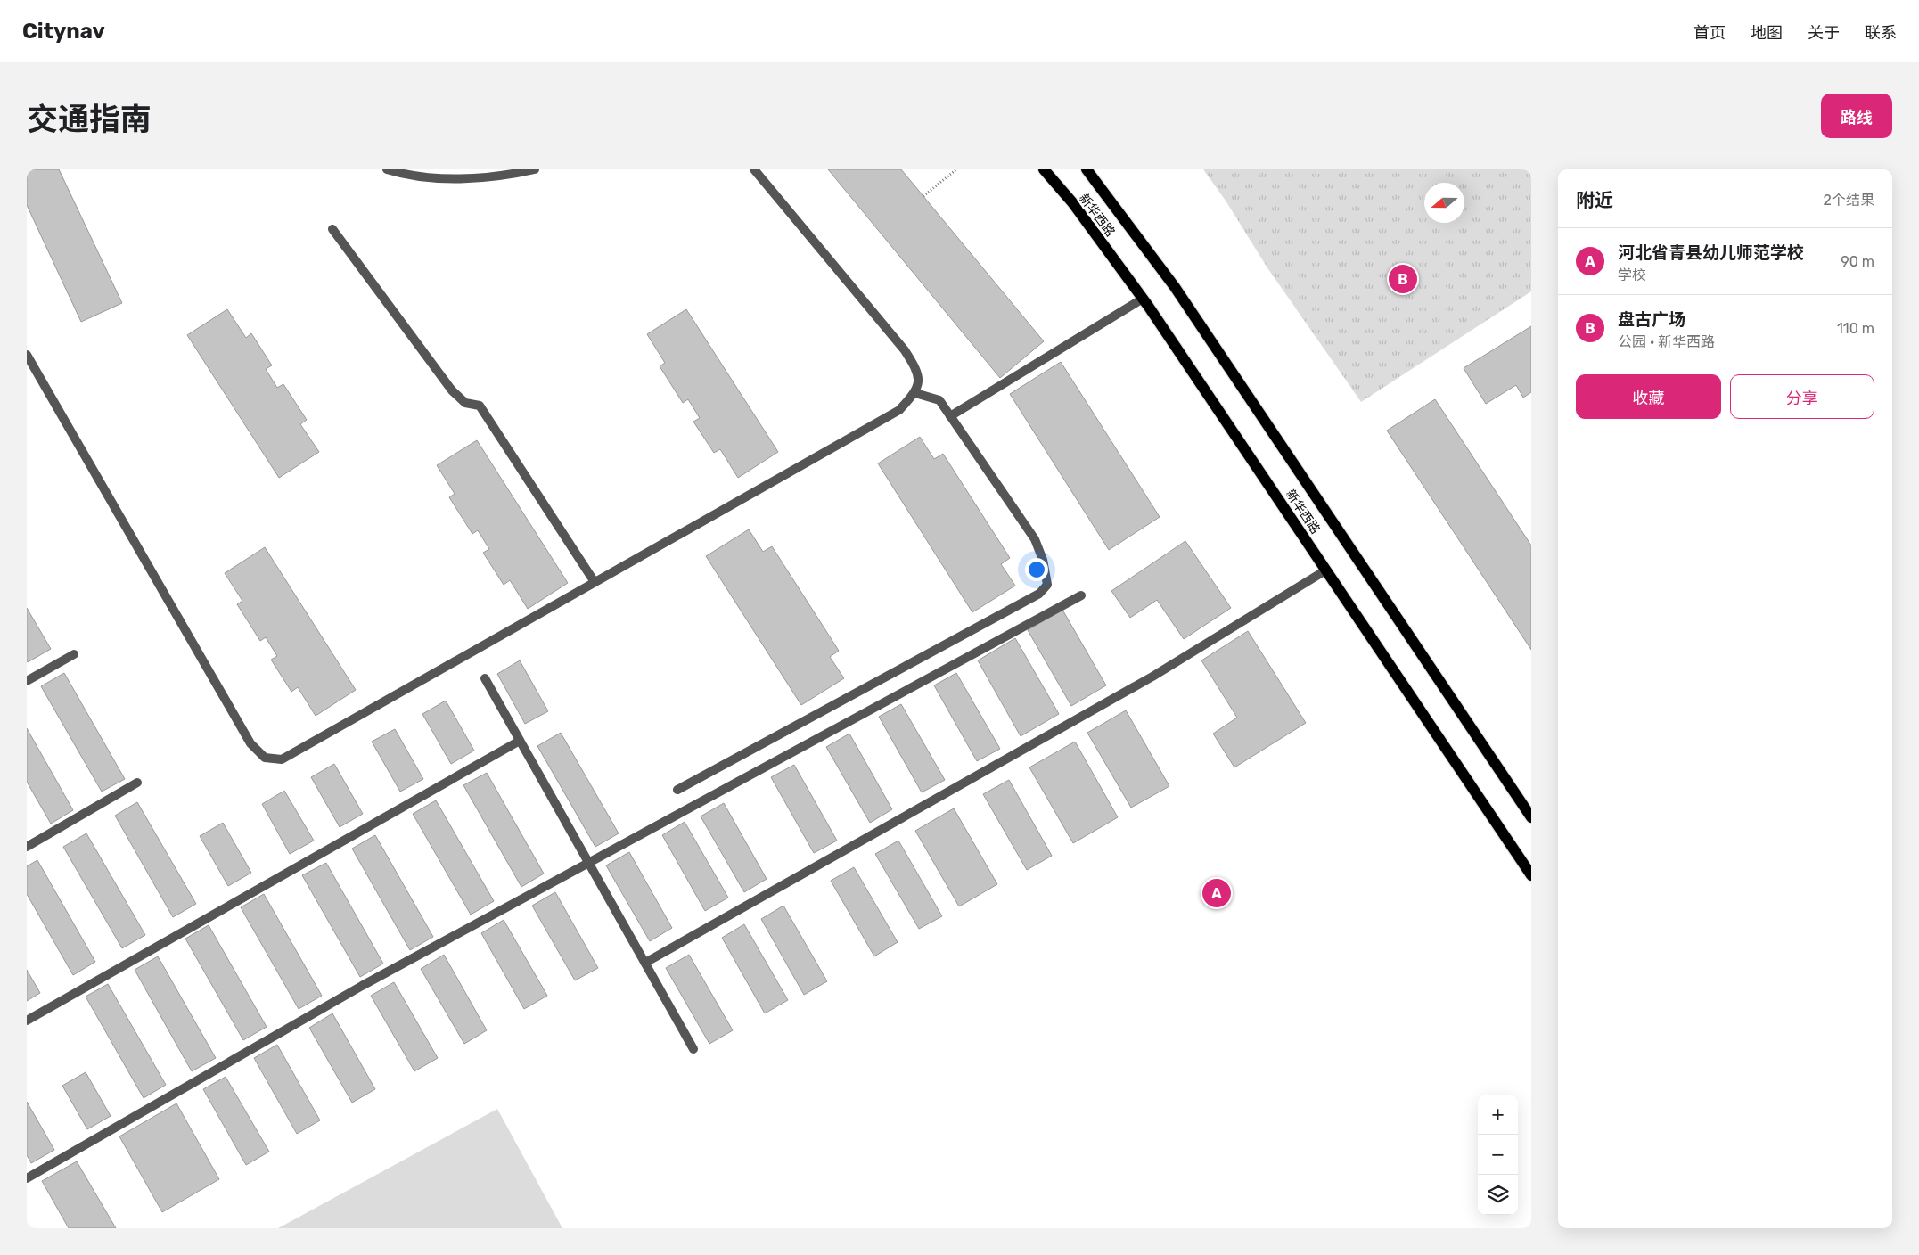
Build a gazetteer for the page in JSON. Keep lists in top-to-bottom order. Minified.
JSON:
{"streets":{"main road":["新华西路"]},"north":"left","page":{"header":"Citynav","nav":["首页","地图","关于","联系"],"title":"交通指南","buttons":["路线",["收藏","分享"]],"heading":["附近","2个结果"],"list":[{"mark":"A","name":"河北省青县幼儿师范学校","note":"学校","value":"90 m"},{"mark":"B","name":"盘古广场","note":"公园 · 新华西路","value":"110 m"}],"pins":["B","A"],"map_buttons":["+","−"]}}
